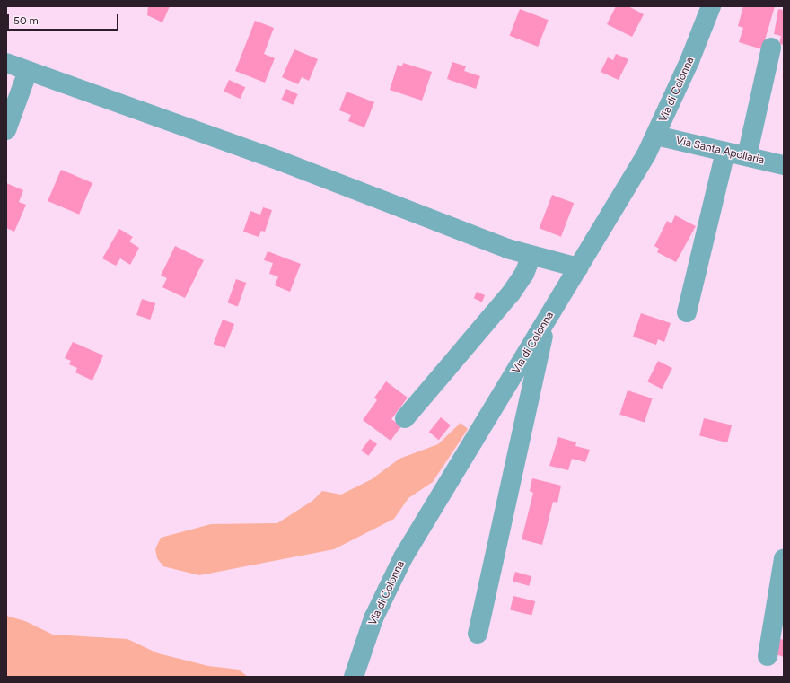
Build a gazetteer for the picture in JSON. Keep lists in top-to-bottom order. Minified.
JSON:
{"streets":{"street":["Via di Colonna","Via Santa Apollaria"]},"crossings":[["Via di Colonna","Via Santa Apollaria"]],"scale_bar":"50 m"}
